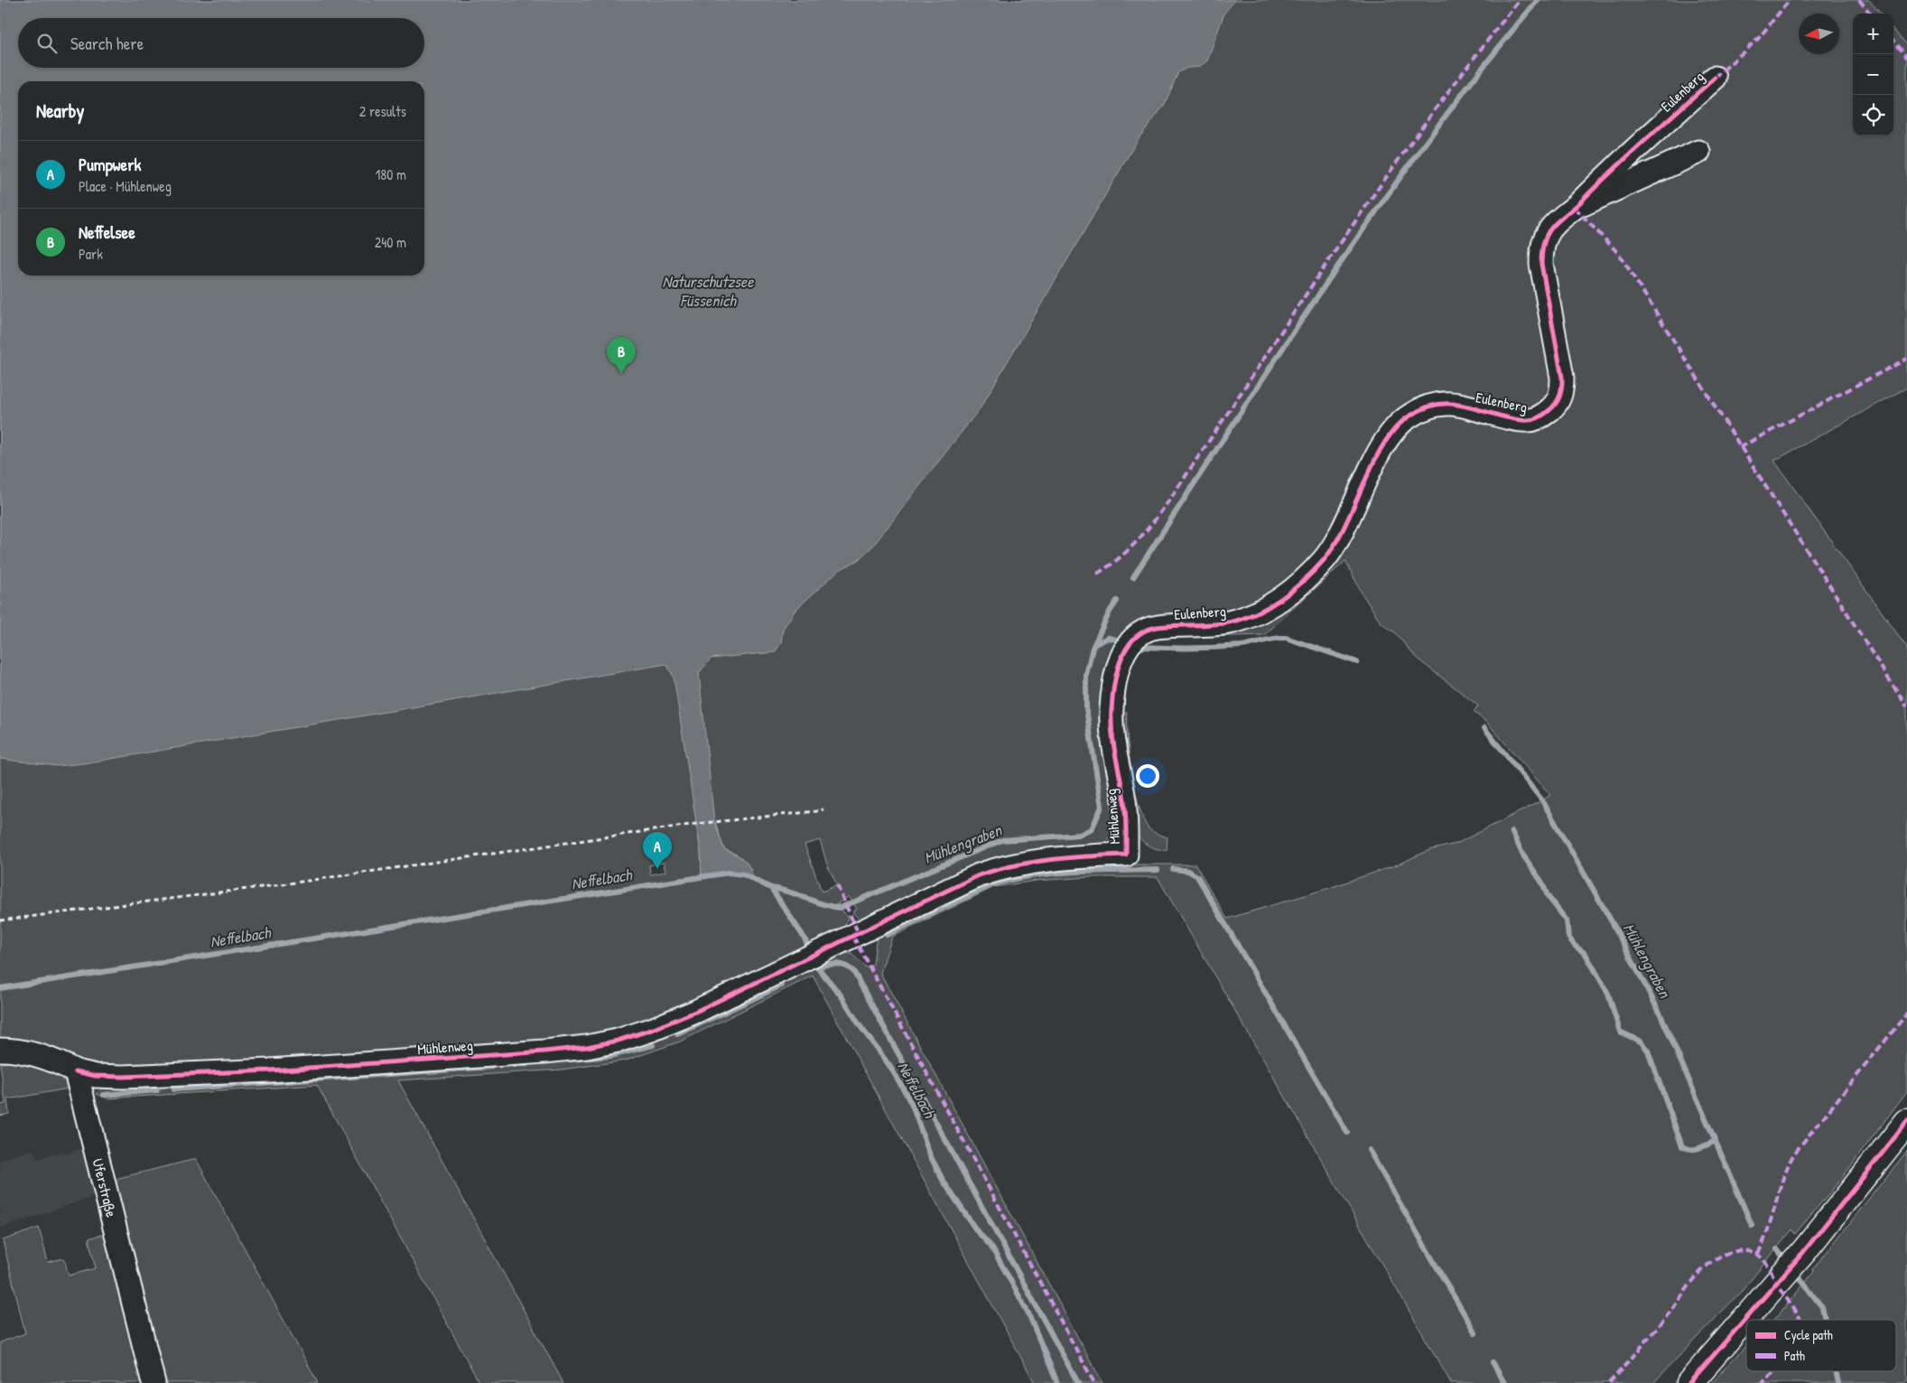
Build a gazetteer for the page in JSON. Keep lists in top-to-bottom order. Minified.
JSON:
{"streets":{"street":["Eulenberg","Mühlenweg","Uferstraße"]},"crossings":[["Eulenberg","Mühlenweg"],["Mühlenweg","Uferstraße"]],"water":["Naturschutzsee Füssenich","Mühlengraben","Neffelbach"],"legend":["Cycle path","Path"],"north":"left","page":{"map_buttons":["+","−"],"search":"Search here","heading":["Nearby","2 results"],"list":[{"mark":"A","name":"Pumpwerk","note":"Place · Mühlenweg","value":"180 m"},{"mark":"B","name":"Neffelsee","note":"Park","value":"240 m"}],"pins":["B","A"]}}
